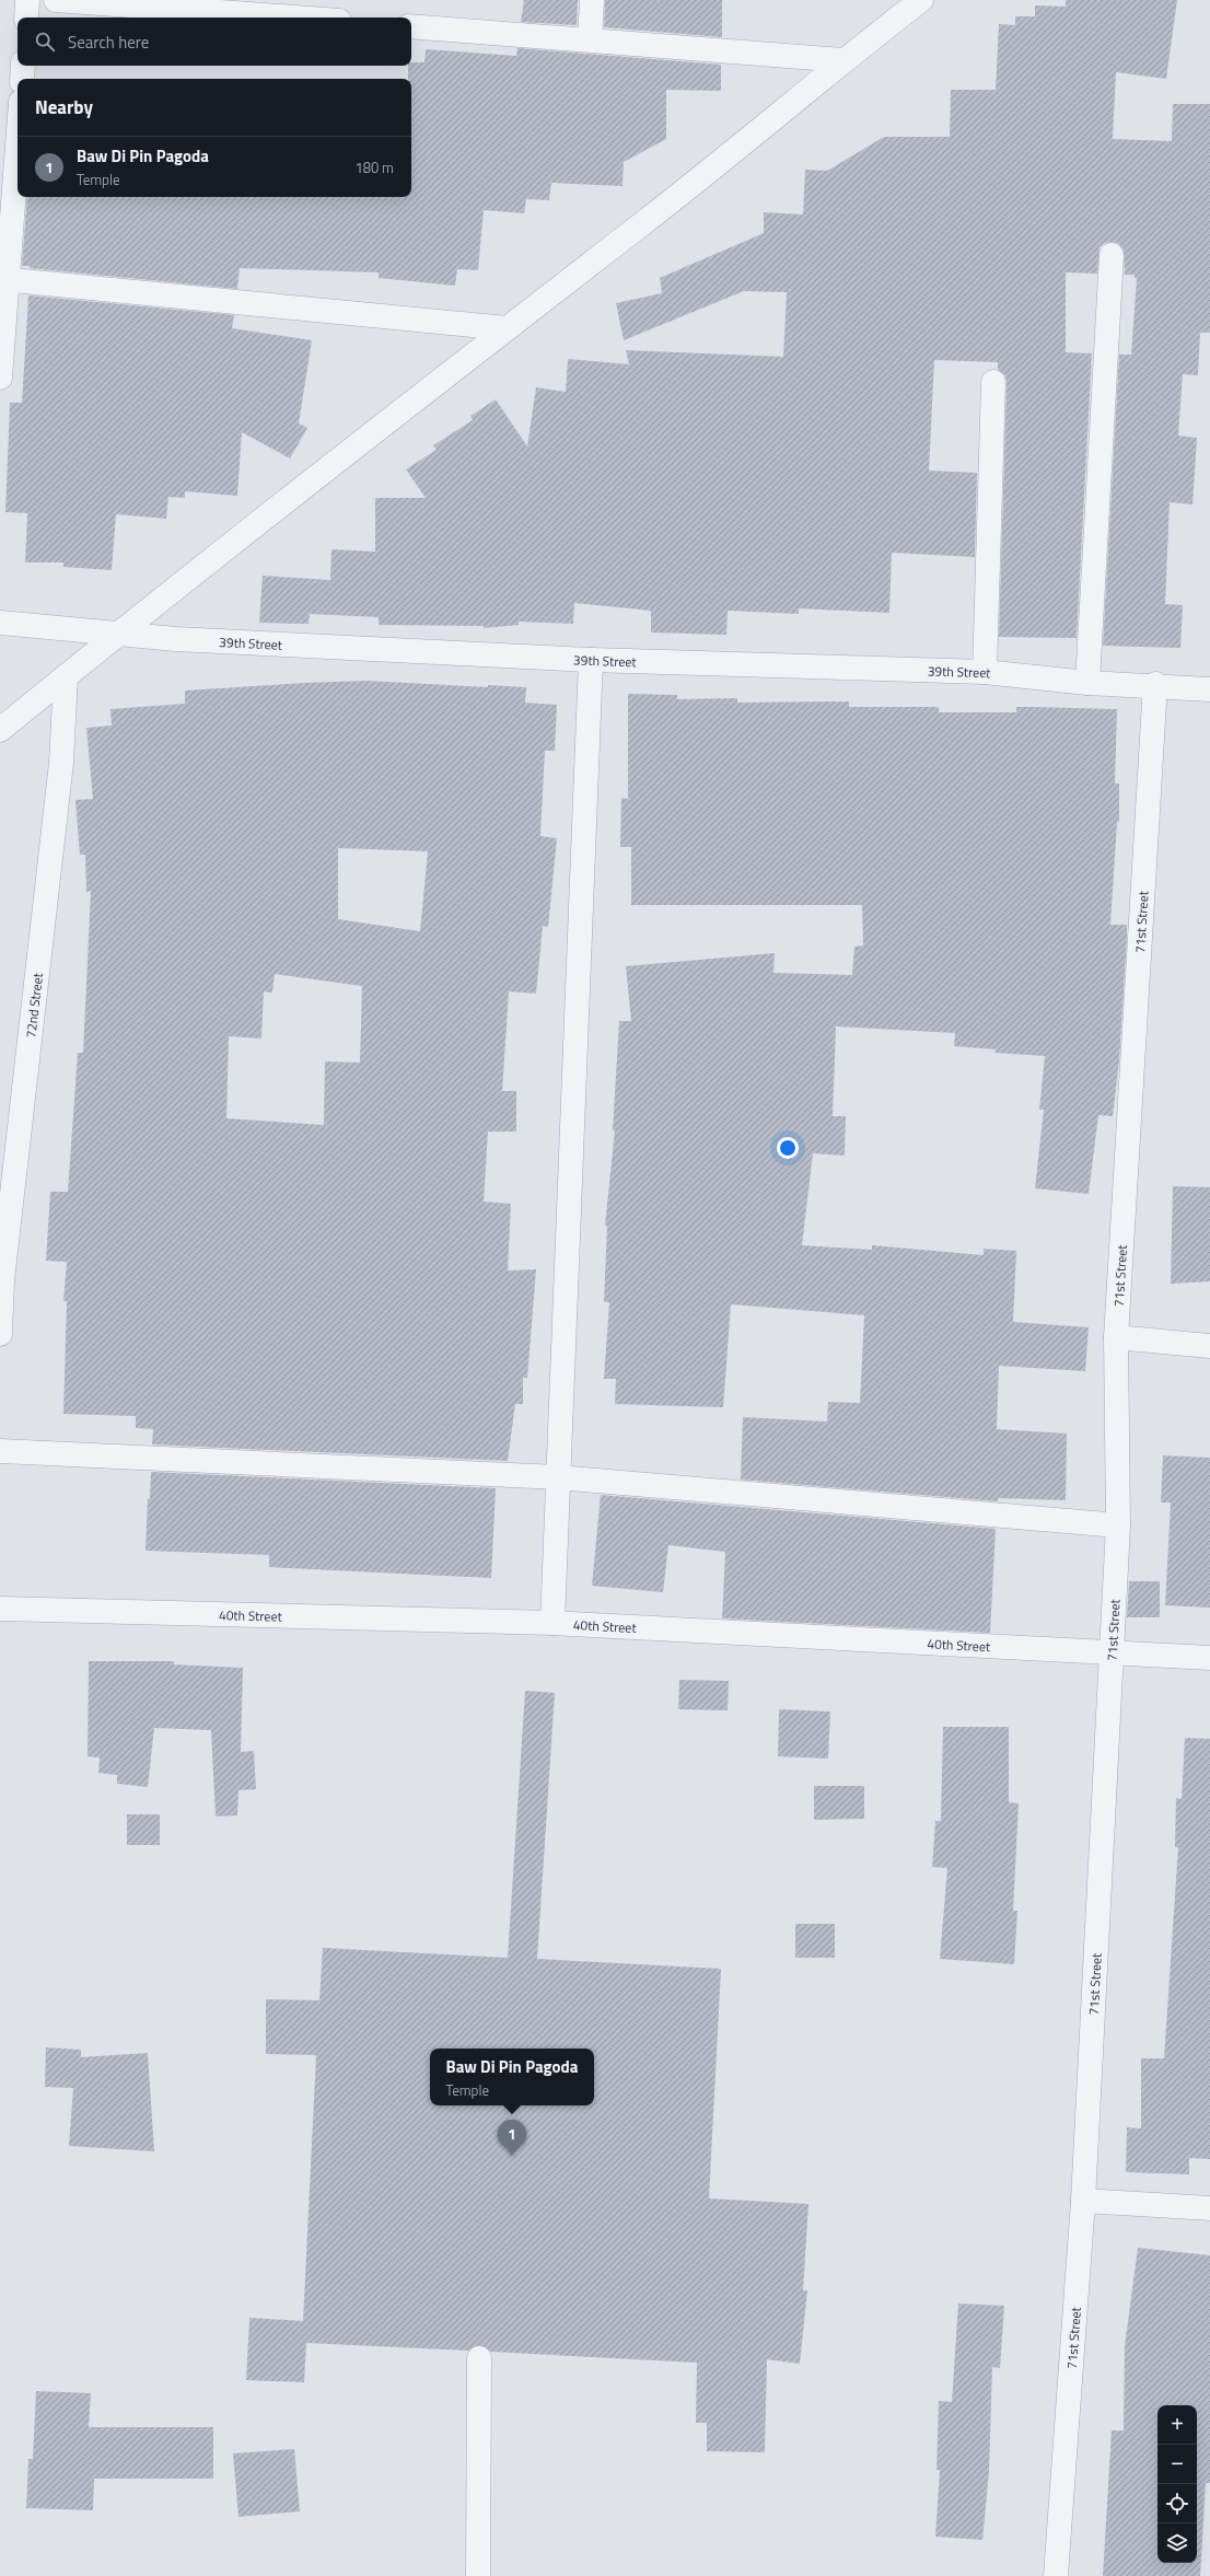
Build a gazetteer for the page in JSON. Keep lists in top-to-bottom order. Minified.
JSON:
{"streets":{"street":["39th Street","71st Street","72nd Street","40th Street"]},"crossings":[["39th Street","71st Street"],["71st Street","40th Street"]],"page":{"search":"Search here","heading":"Nearby","list":[{"mark":"1","name":"Baw Di Pin Pagoda","note":"Temple","value":"180 m"}],"popup":["Baw Di Pin Pagoda","Temple"],"pins":"1","map_buttons":["+","−"]}}
